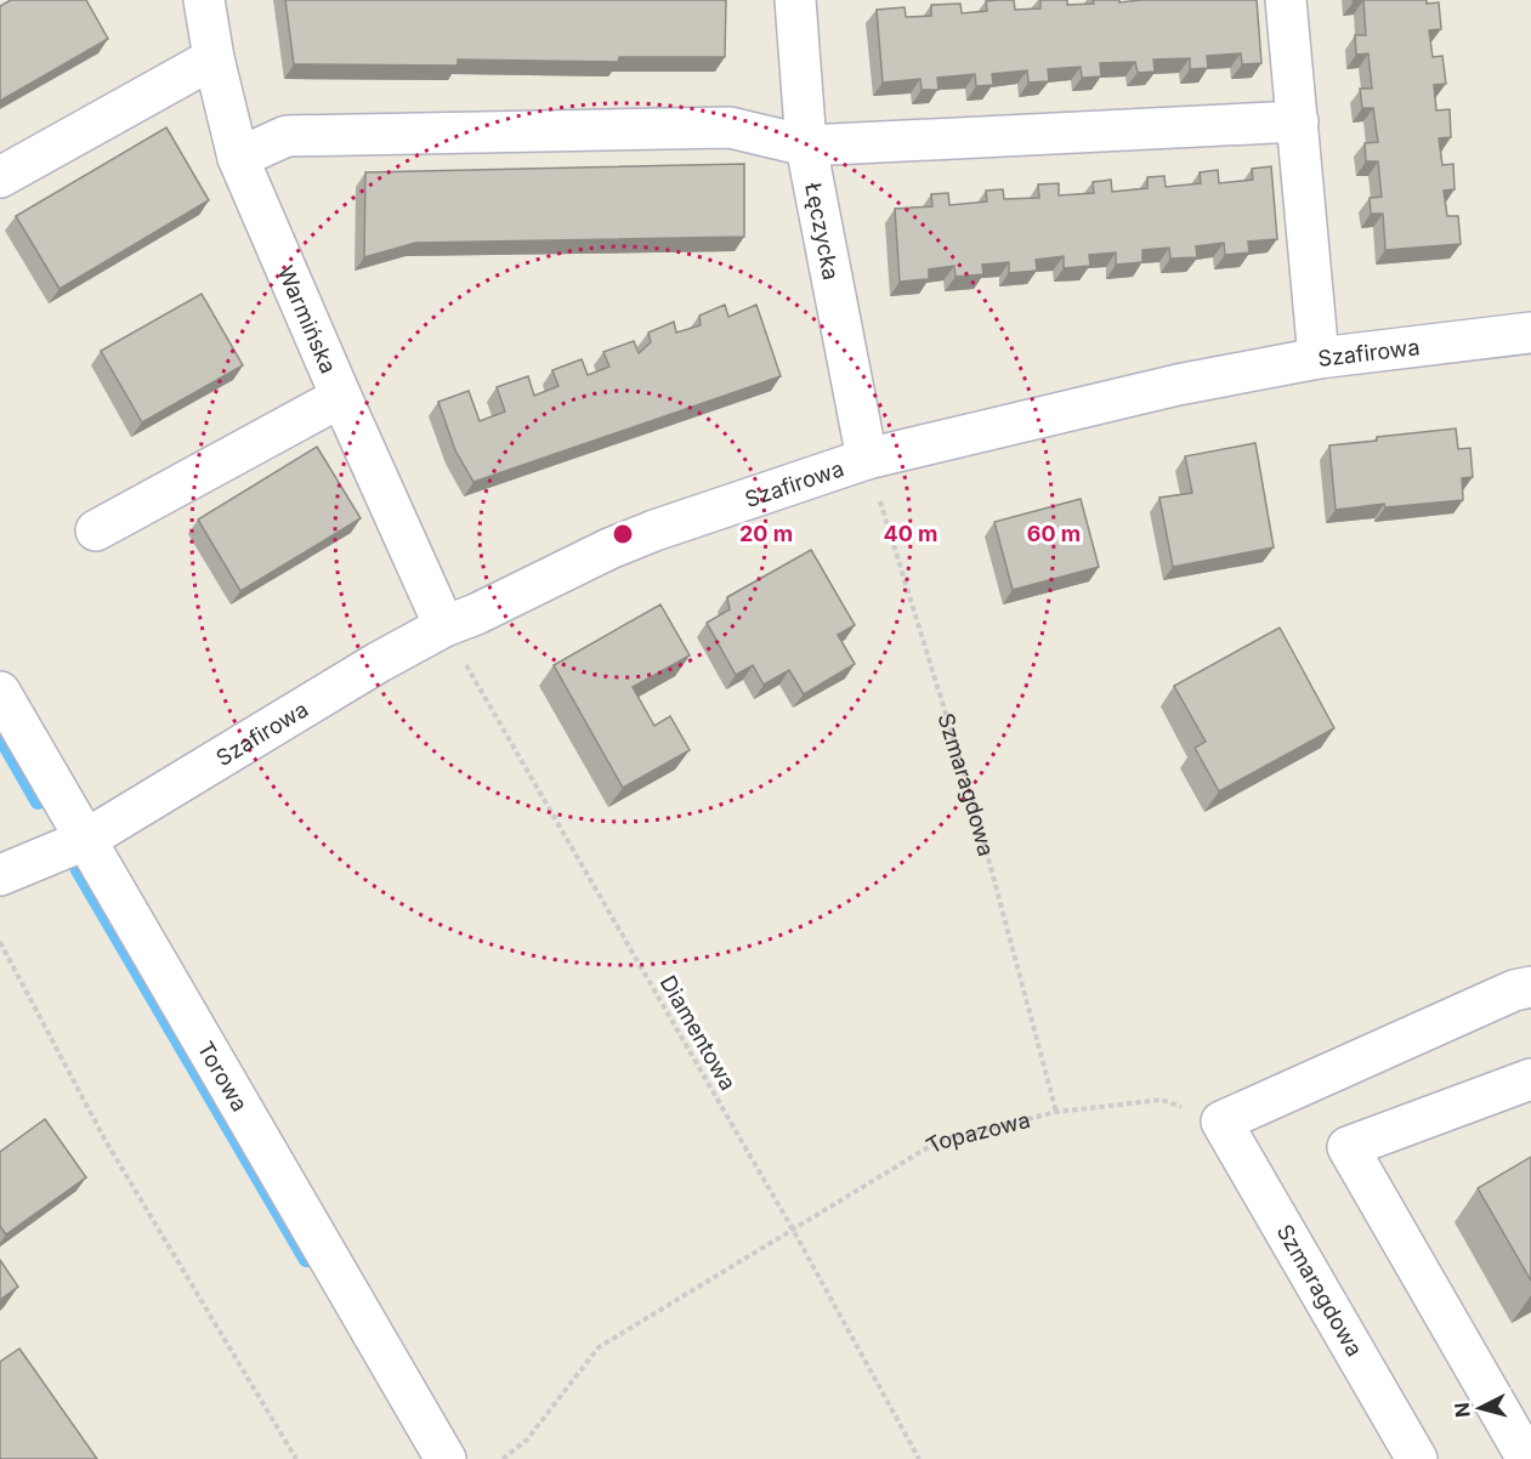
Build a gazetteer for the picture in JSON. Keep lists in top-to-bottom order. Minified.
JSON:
{"streets":{"street":["Łęczycka","Warmińska","Szafirowa","Szmaragdowa","Torowa"],"path":["Diamentowa","Topazowa"]},"crossings":[["Łęczycka","Szafirowa"],["Łęczycka","Szmaragdowa"],["Warmińska","Szafirowa"],["Warmińska","Diamentowa"],["Szafirowa","Szmaragdowa"],["Szafirowa","Diamentowa"],["Szafirowa","Torowa"],["Szmaragdowa","Topazowa"],["Diamentowa","Topazowa"]],"north":"left","rings":["20 m","40 m","60 m"]}
